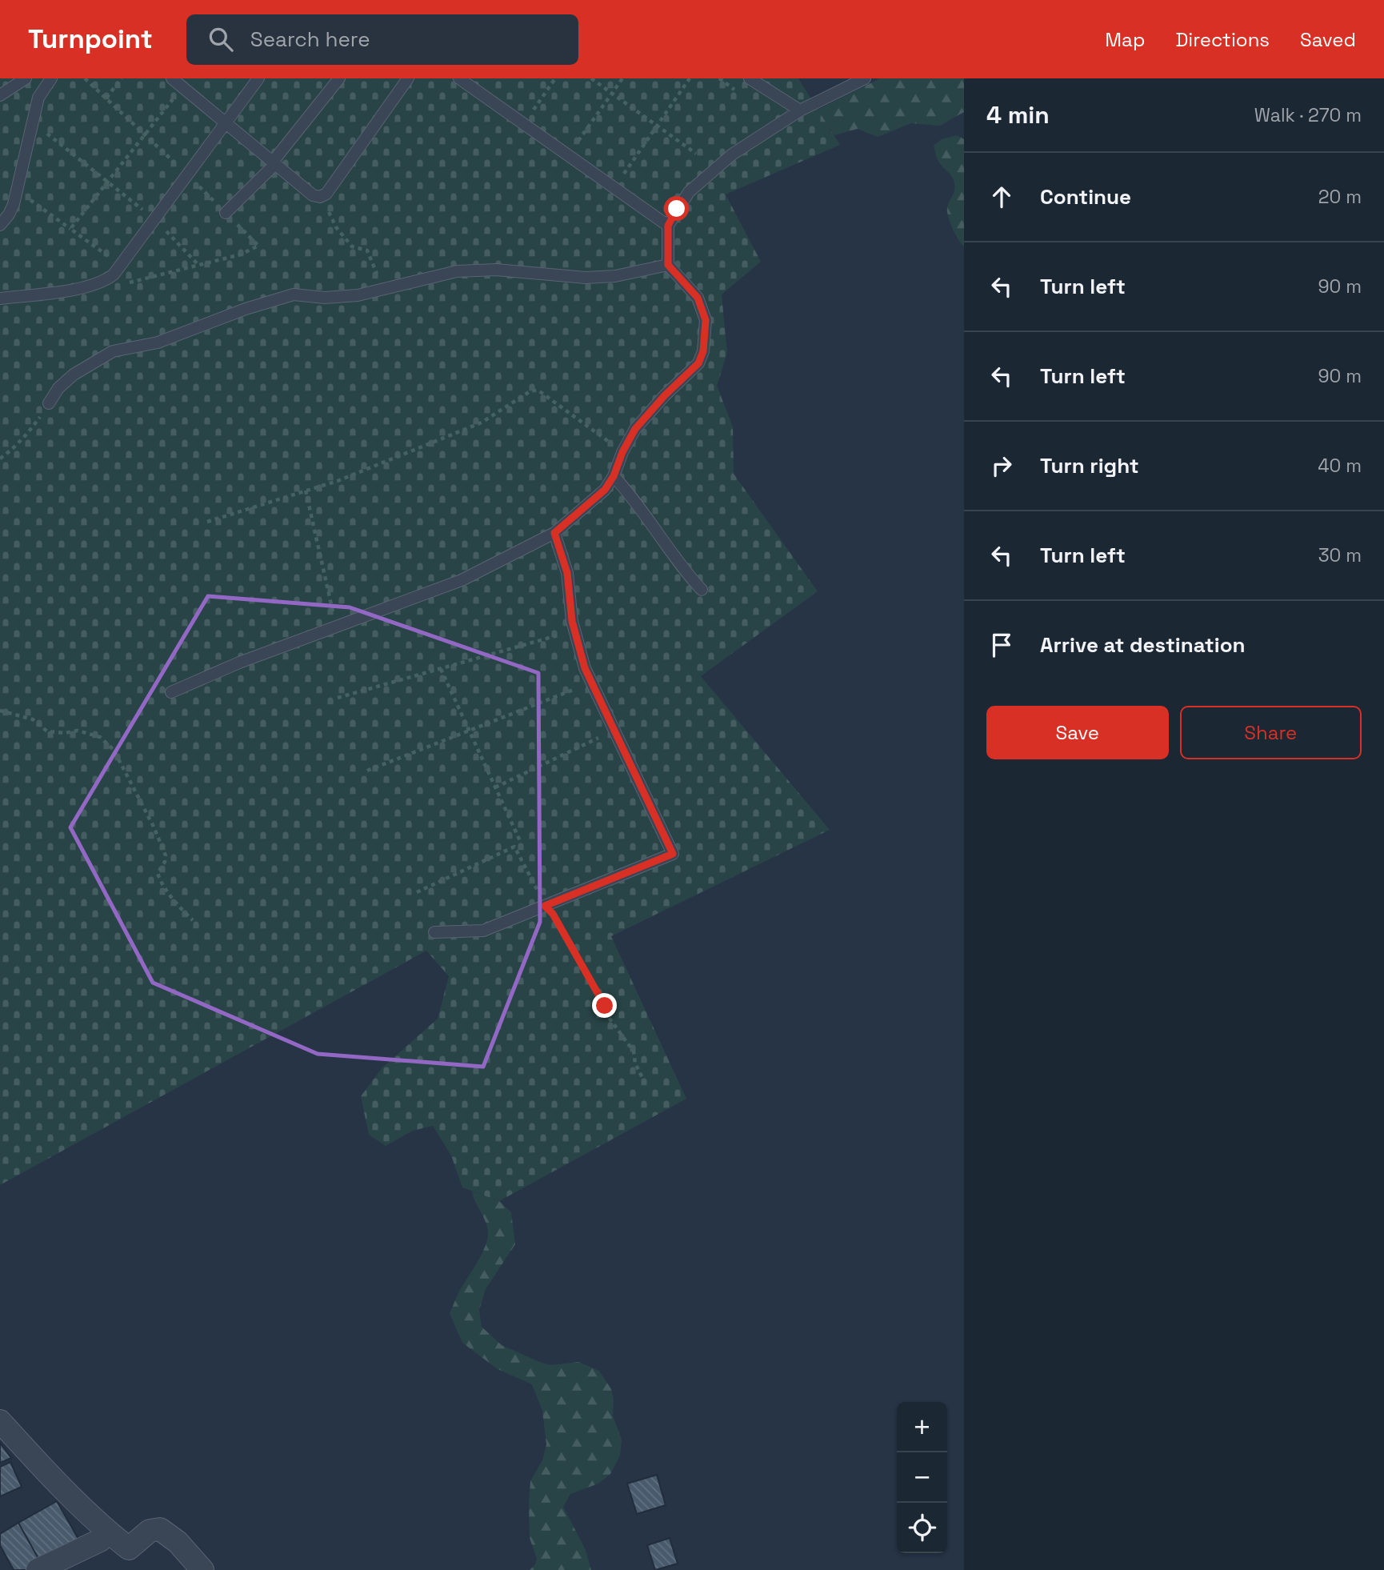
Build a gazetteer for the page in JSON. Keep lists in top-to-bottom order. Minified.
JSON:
{"page":{"header":"Turnpoint","search":"Search here","nav":["Map","Directions","Saved"],"heading":["4 min","Walk · 270 m"],"list":[["Continue","20 m"],["Turn left","90 m"],["Turn left","90 m"],["Turn right","40 m"],["Turn left","30 m"],"Arrive at destination"],"buttons":["Save","Share"],"map_buttons":["+","−"]}}
